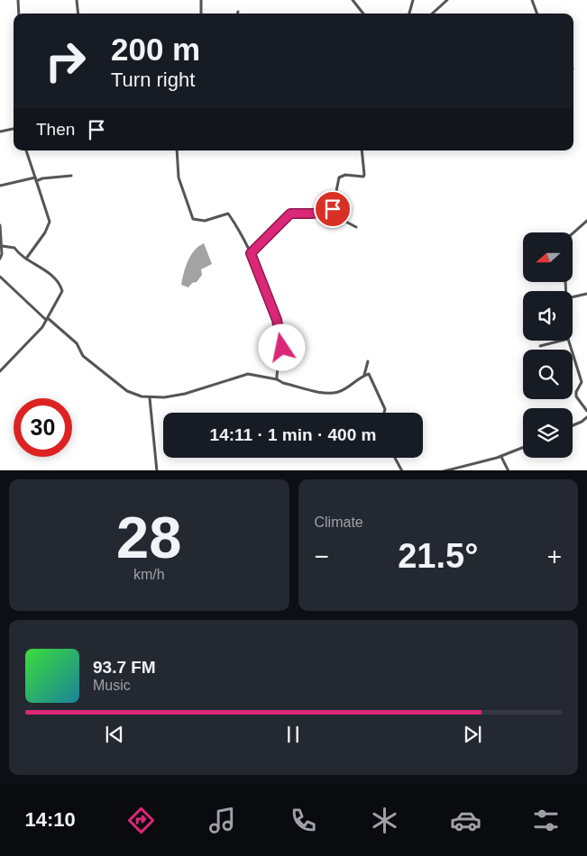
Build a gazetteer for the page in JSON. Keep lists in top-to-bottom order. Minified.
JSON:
{"north":"left","page":{"turn":["200 m","Turn right"],"then":"Then","limit":"30","trip":"14:11 · 1 min · 400 m","tile":[["28","km/h"],"Climate"],"heat":["−","21.5°","+"],"song":["93.7 FM","Music"],"tabs":"14:10"}}
